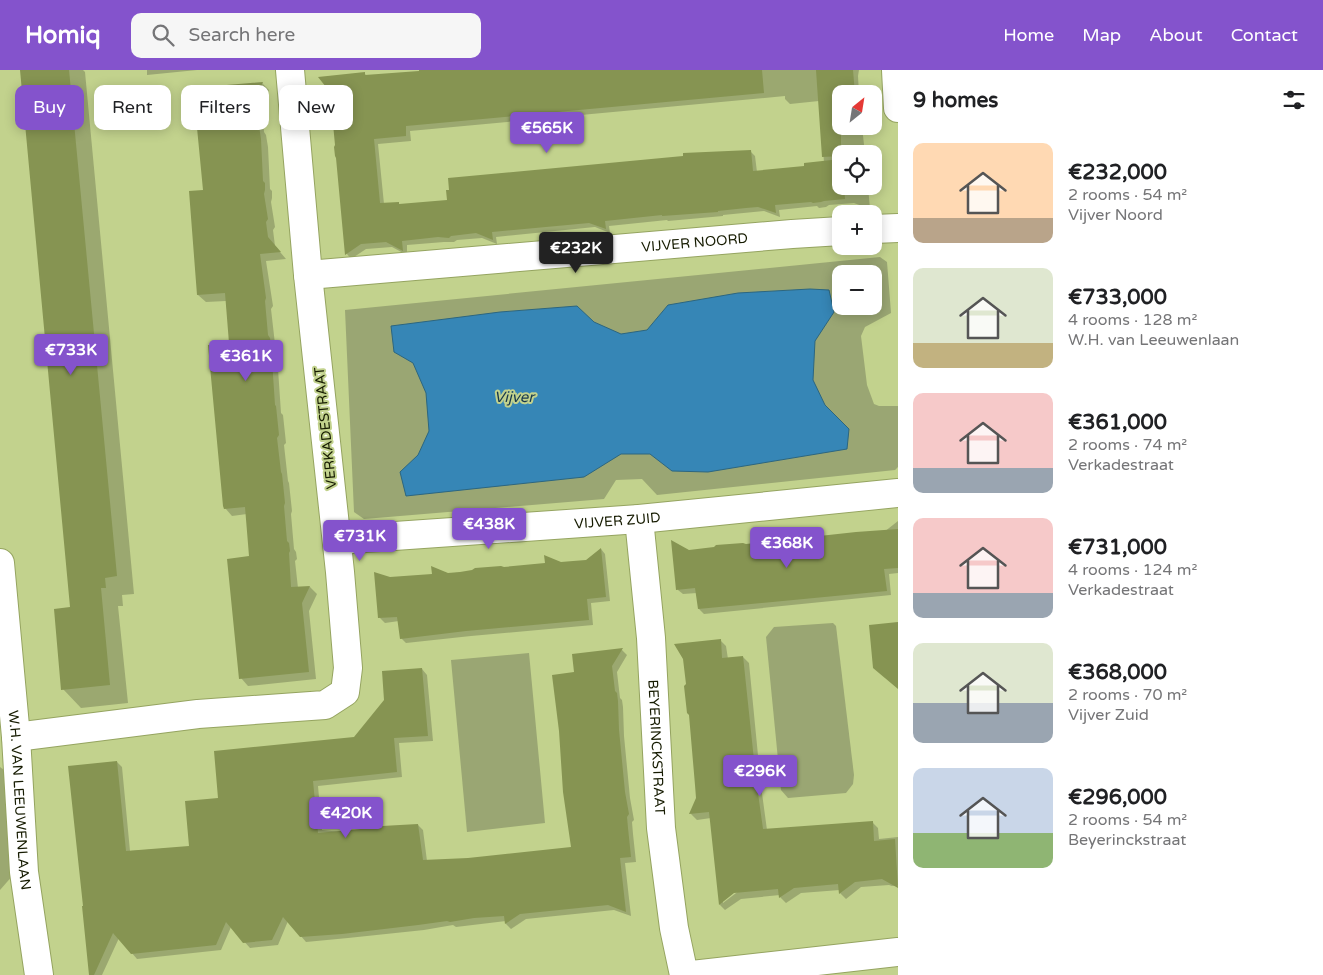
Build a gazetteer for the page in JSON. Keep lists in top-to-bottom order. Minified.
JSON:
{"streets":{"street":["VIJVER NOORD","VERKADESTRAAT","VIJVER ZUID","BEYERINCKSTRAAT","W.H. VAN LEEUWENLAAN"]},"crossings":[["VIJVER NOORD","VERKADESTRAAT"],["VERKADESTRAAT","VIJVER ZUID"],["VERKADESTRAAT","W.H. VAN LEEUWENLAAN"],["VIJVER ZUID","BEYERINCKSTRAAT"]],"water":["Vijver"],"north":"top right","page":{"header":"Homiq","search":"Search here","nav":["Home","Map","About","Contact"],"heading":"9 homes","map_buttons":["+","−"],"chip":["Buy","Rent","Filters","New"],"price":["€565K","€232K","€733K","€361K","€438K","€731K","€368K","€296K","€420K"],"list":[{"name":"€232,000","note":"2 rooms · 54 m² · Vijver Noord"},{"name":"€733,000","note":"4 rooms · 128 m² · W.H. van Leeuwenlaan"},{"name":"€361,000","note":"2 rooms · 74 m² · Verkadestraat"},{"name":"€731,000","note":"4 rooms · 124 m² · Verkadestraat"},{"name":"€368,000","note":"2 rooms · 70 m² · Vijver Zuid"},{"name":"€296,000","note":"2 rooms · 54 m² · Beyerinckstraat"}]}}
